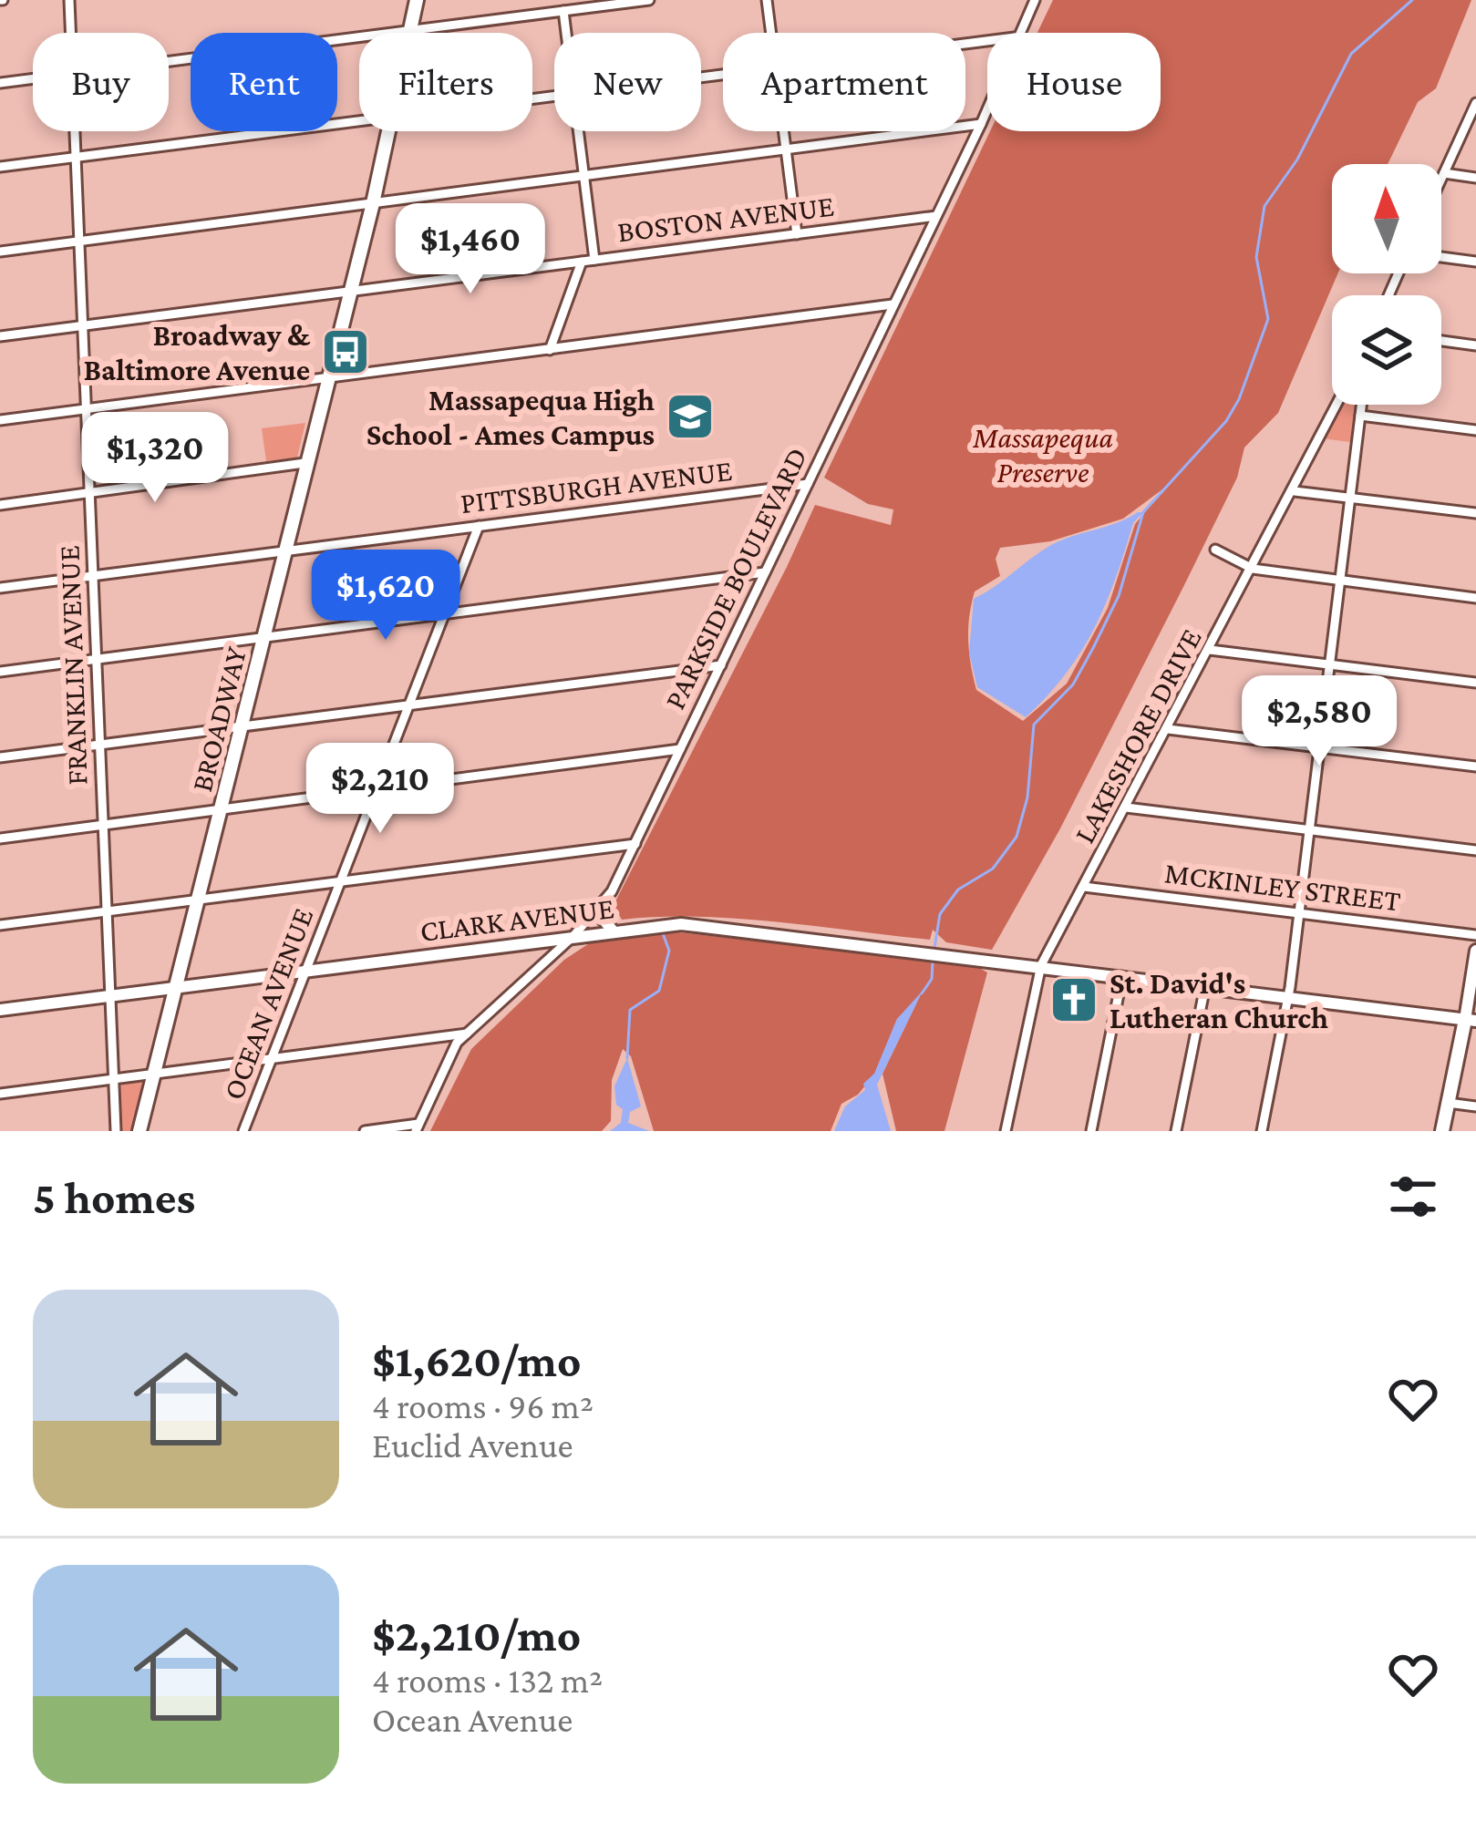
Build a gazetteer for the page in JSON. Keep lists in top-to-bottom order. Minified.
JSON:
{"streets":{"main road":["BROADWAY"],"street":["BOSTON AVENUE","PITTSBURGH AVENUE","PARKSIDE BOULEVARD","FRANKLIN AVENUE","LAKESHORE DRIVE","MCKINLEY STREET","CLARK AVENUE","OCEAN AVENUE"]},"crossings":[["BOSTON AVENUE","PARKSIDE BOULEVARD"],["BOSTON AVENUE","FRANKLIN AVENUE"],["BOSTON AVENUE","BROADWAY"],["PITTSBURGH AVENUE","PARKSIDE BOULEVARD"],["PITTSBURGH AVENUE","FRANKLIN AVENUE"],["PITTSBURGH AVENUE","BROADWAY"],["PITTSBURGH AVENUE","OCEAN AVENUE"],["PARKSIDE BOULEVARD","CLARK AVENUE"],["FRANKLIN AVENUE","CLARK AVENUE"],["BROADWAY","CLARK AVENUE"],["LAKESHORE DRIVE","MCKINLEY STREET"],["LAKESHORE DRIVE","CLARK AVENUE"],["CLARK AVENUE","OCEAN AVENUE"]],"parks":["Massapequa Preserve"],"places":{"bus stop":["Broadway & Baltimore Avenue"],"school or university":["Massapequa High School - Ames Campus"],"church":["St. David's Lutheran Church"]},"north":"top","page":{"chip":["Buy","Rent","Filters","New","Apartment","House"],"price":["$1,460","$1,320","$1,620","$2,580","$2,210"],"heading":"5 homes","list":[{"name":"$1,620/mo","note":"4 rooms · 96 m² · Euclid Avenue"},{"name":"$2,210/mo","note":"4 rooms · 132 m² · Ocean Avenue"}]}}
